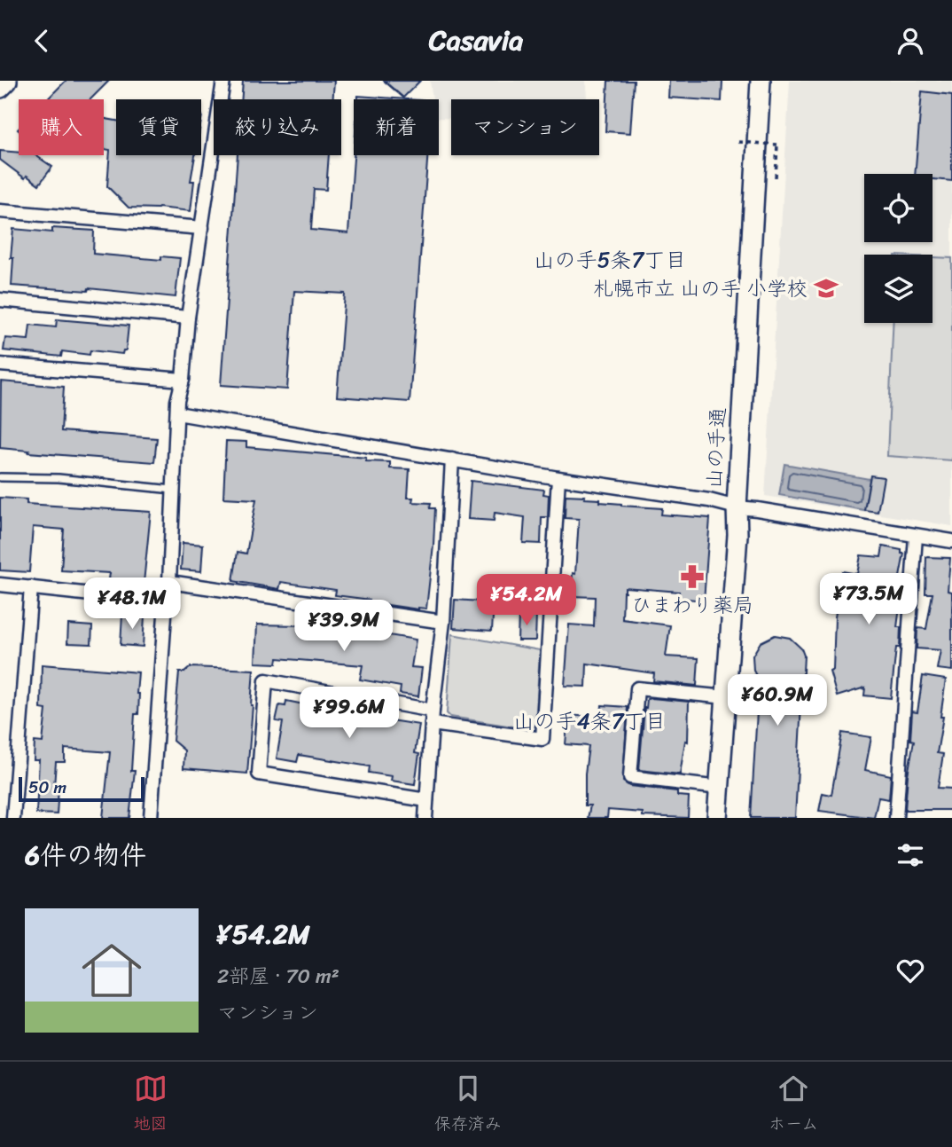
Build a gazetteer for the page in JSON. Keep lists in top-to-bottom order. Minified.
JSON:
{"streets":{"main road":["山の手通"]},"districts":["山の手5条7丁目","山の手4条7丁目"],"places":{"school or university":["札幌市立 山の手 小学校"],"pharmacy":["ひまわり薬局"]},"scale_bar":"50 m","page":{"header":"Casavia","chip":["購入","賃貸","絞り込み","新着","マンション"],"price":["¥73.5M","¥54.2M","¥48.1M","¥39.9M","¥60.9M","¥99.6M"],"scale":"50 m","heading":"6件の物件","list":[{"name":"¥54.2M","note":"2部屋 · 70 m² · マンション"}],"tabs":["地図","保存済み","ホーム"]}}
